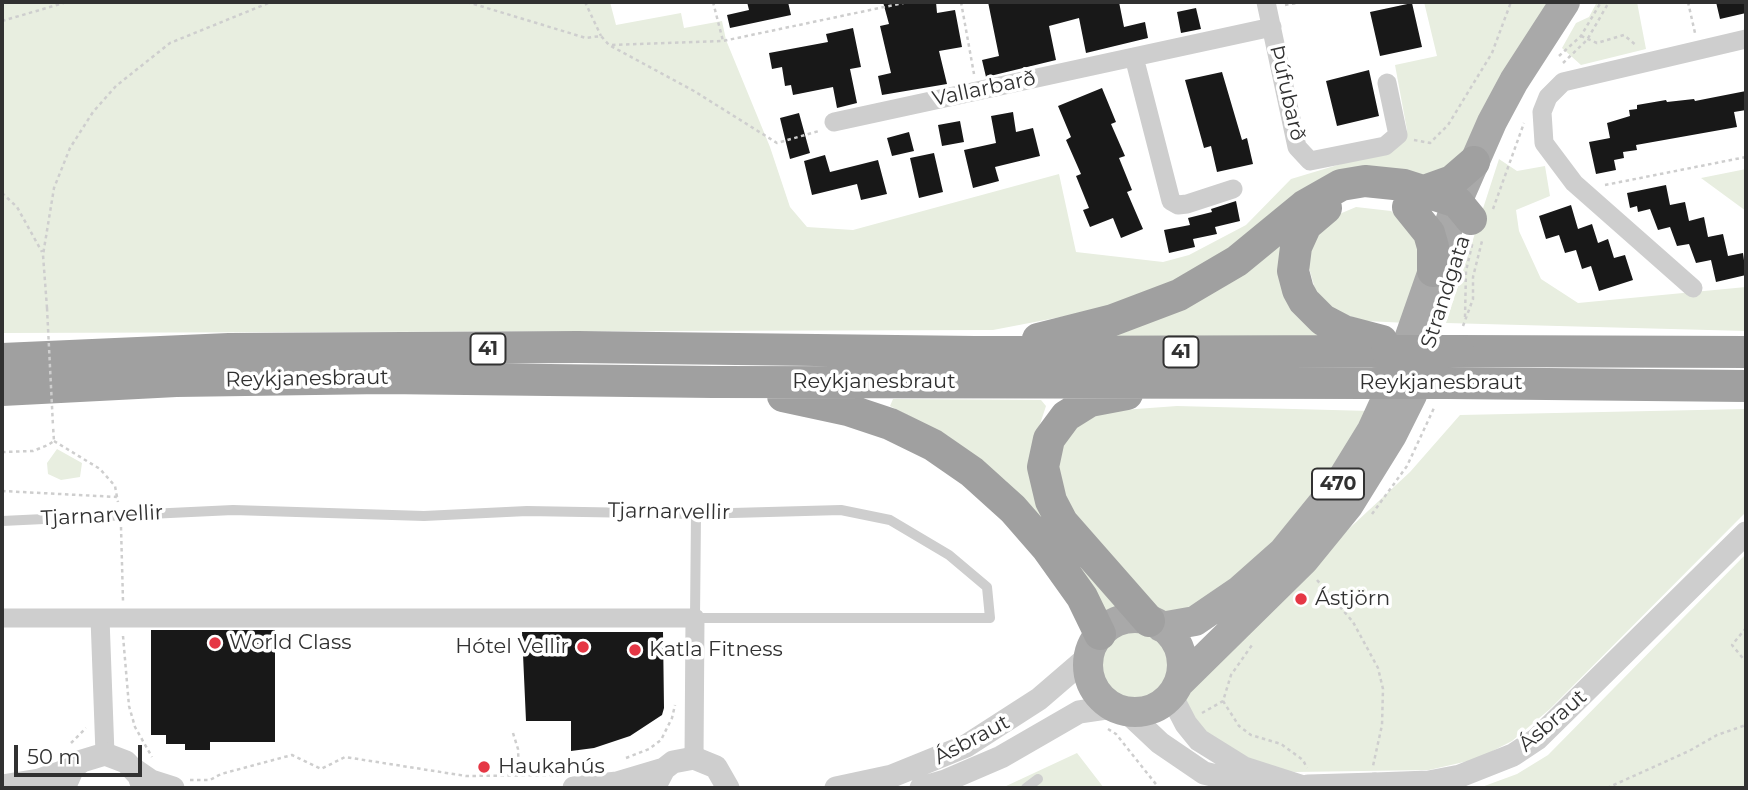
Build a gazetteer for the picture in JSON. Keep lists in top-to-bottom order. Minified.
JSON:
{"streets":{"highway":["41","Reykjanesbraut"],"main road":["Strandgata","470"],"street":["Vallarbarð","Þúfubarð","Tjarnarvellir","Ásbraut"]},"crossings":[["Vallarbarð","Þúfubarð"],["Strandgata","470"],["Strandgata","Ásbraut"],["470","Ásbraut"]],"places":["Ástjörn","World Class","Hótel Vellir","Katla Fitness","Haukahús"],"scale_bar":"50 m"}
